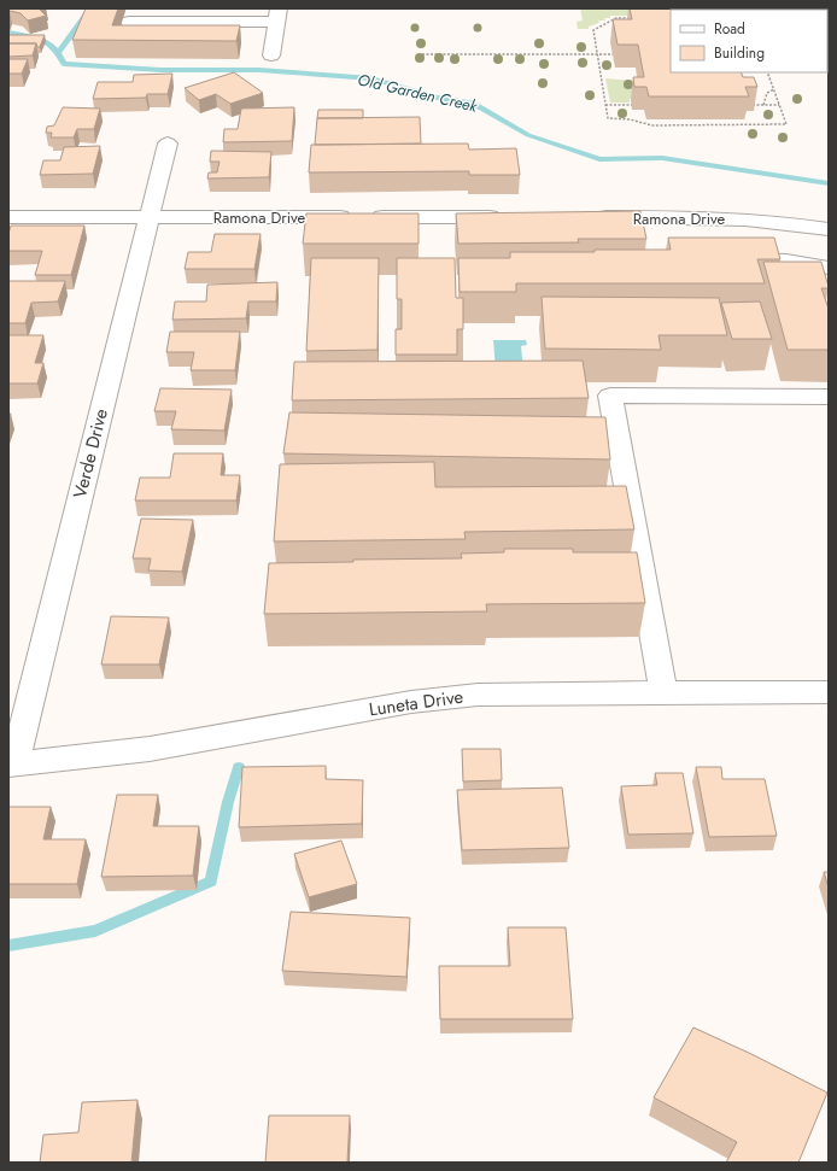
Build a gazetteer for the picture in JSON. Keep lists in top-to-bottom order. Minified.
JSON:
{"streets":{"street":["Ramona Drive","Verde Drive","Luneta Drive"]},"crossings":[["Ramona Drive","Verde Drive"],["Verde Drive","Luneta Drive"]],"water":["Old Garden Creek"],"legend":["Road","Building"]}
